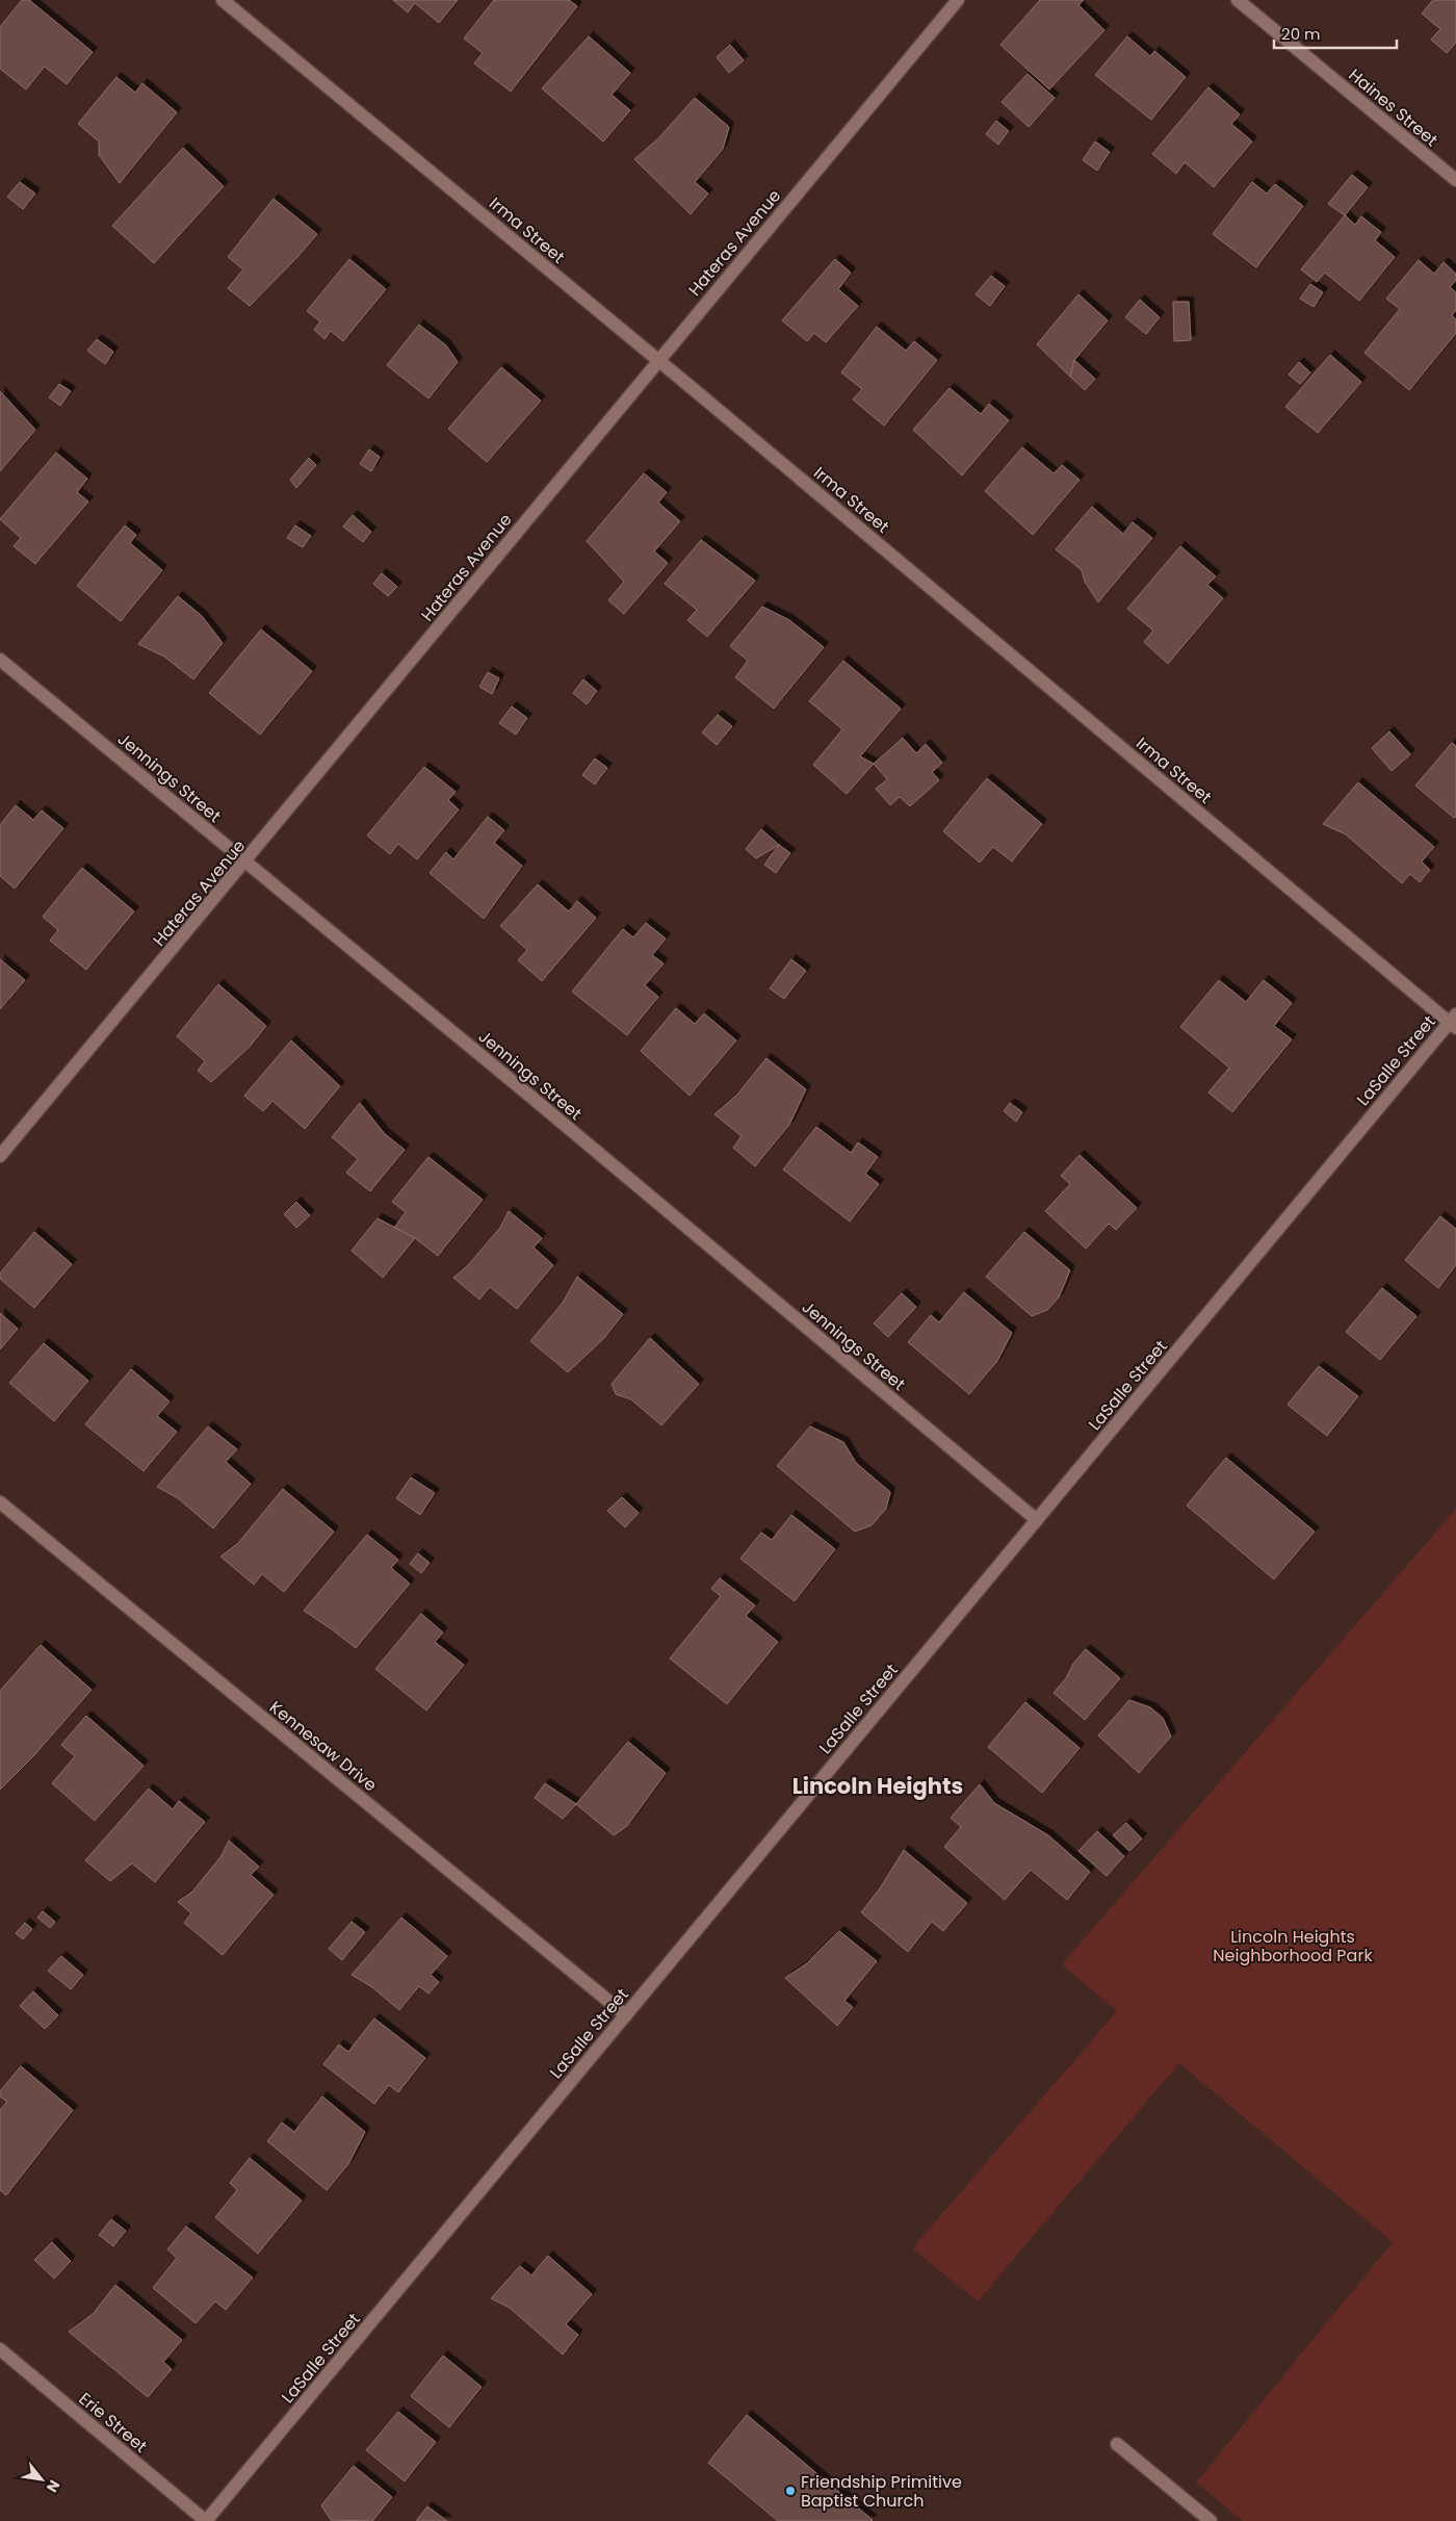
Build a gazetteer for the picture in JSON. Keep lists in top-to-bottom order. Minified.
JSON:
{"streets":{"street":["Haines Street","Irma Street","Hateras Avenue","Jennings Street","LaSalle Street","Kennesaw Drive","Erie Street"]},"crossings":[["Irma Street","Hateras Avenue"],["Irma Street","LaSalle Street"],["Hateras Avenue","Jennings Street"],["Jennings Street","LaSalle Street"],["LaSalle Street","Kennesaw Drive"],["LaSalle Street","Erie Street"]],"districts":["Lincoln Heights"],"parks":["Lincoln Heights Neighborhood Park"],"places":["Friendship Primitive Baptist Church"],"scale_bar":"20 m","north":"bottom right"}
